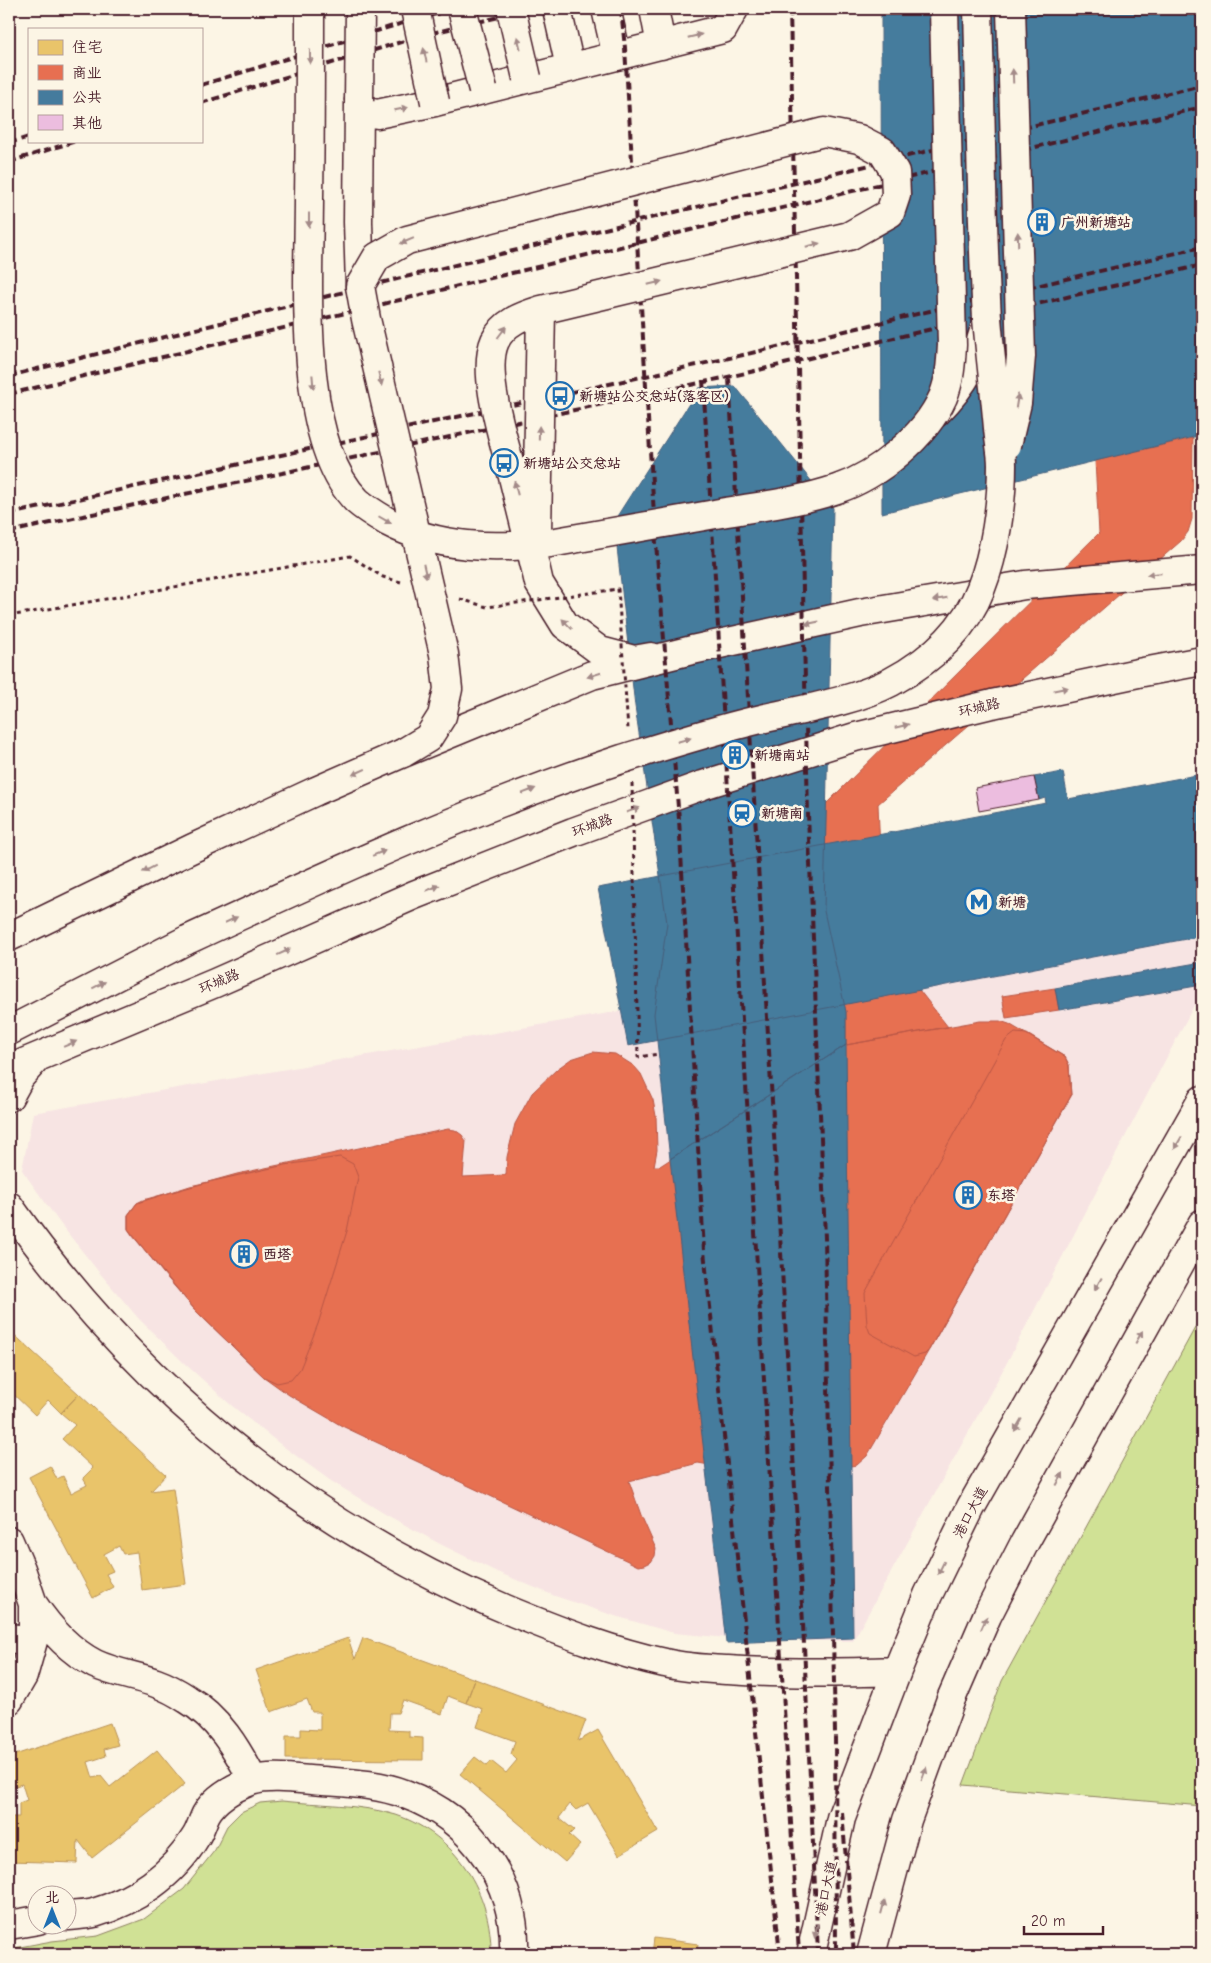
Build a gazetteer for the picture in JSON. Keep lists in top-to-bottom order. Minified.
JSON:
{"streets":{"street":["环城路","港口大道"]},"places":{"building":["广州新塘站","新塘南站","东塔","西塔"],"bus stop":["新塘站公交总站(落客区)","新塘站公交总站"],"station":["新塘南"],"metro station":["新塘"]},"legend":["住宅","商业","公共","其他"],"scale_bar":"20 m","north":"top"}
